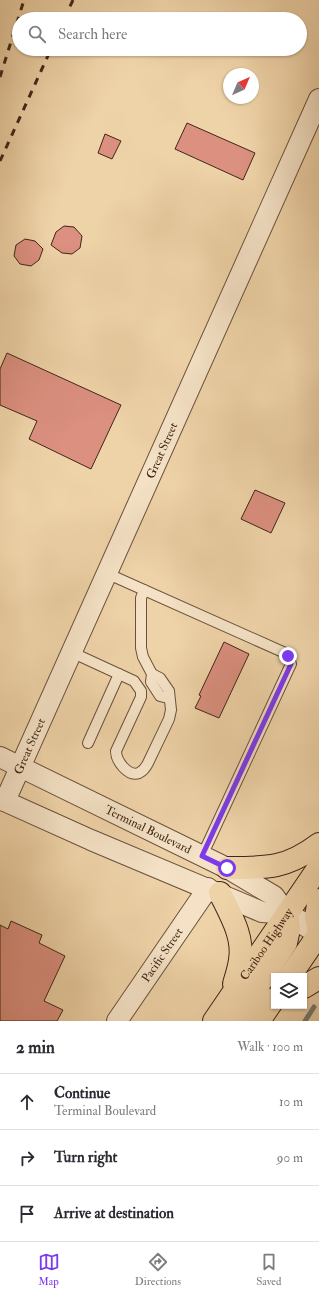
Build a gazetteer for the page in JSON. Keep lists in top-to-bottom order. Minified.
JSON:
{"streets":{"highway":["Cariboo Highway"],"street":["Great Street","Terminal Boulevard","Pacific Street"]},"crossings":[["Great Street","Terminal Boulevard"],["Terminal Boulevard","Cariboo Highway"],["Terminal Boulevard","Pacific Street"]],"north":"top right","page":{"search":"Search here","heading":["2 min","Walk · 100 m"],"list":[["Continue","Terminal Boulevard","10 m"],["Turn right","90 m"],"Arrive at destination"],"nav":["Map","Directions","Saved"]}}
